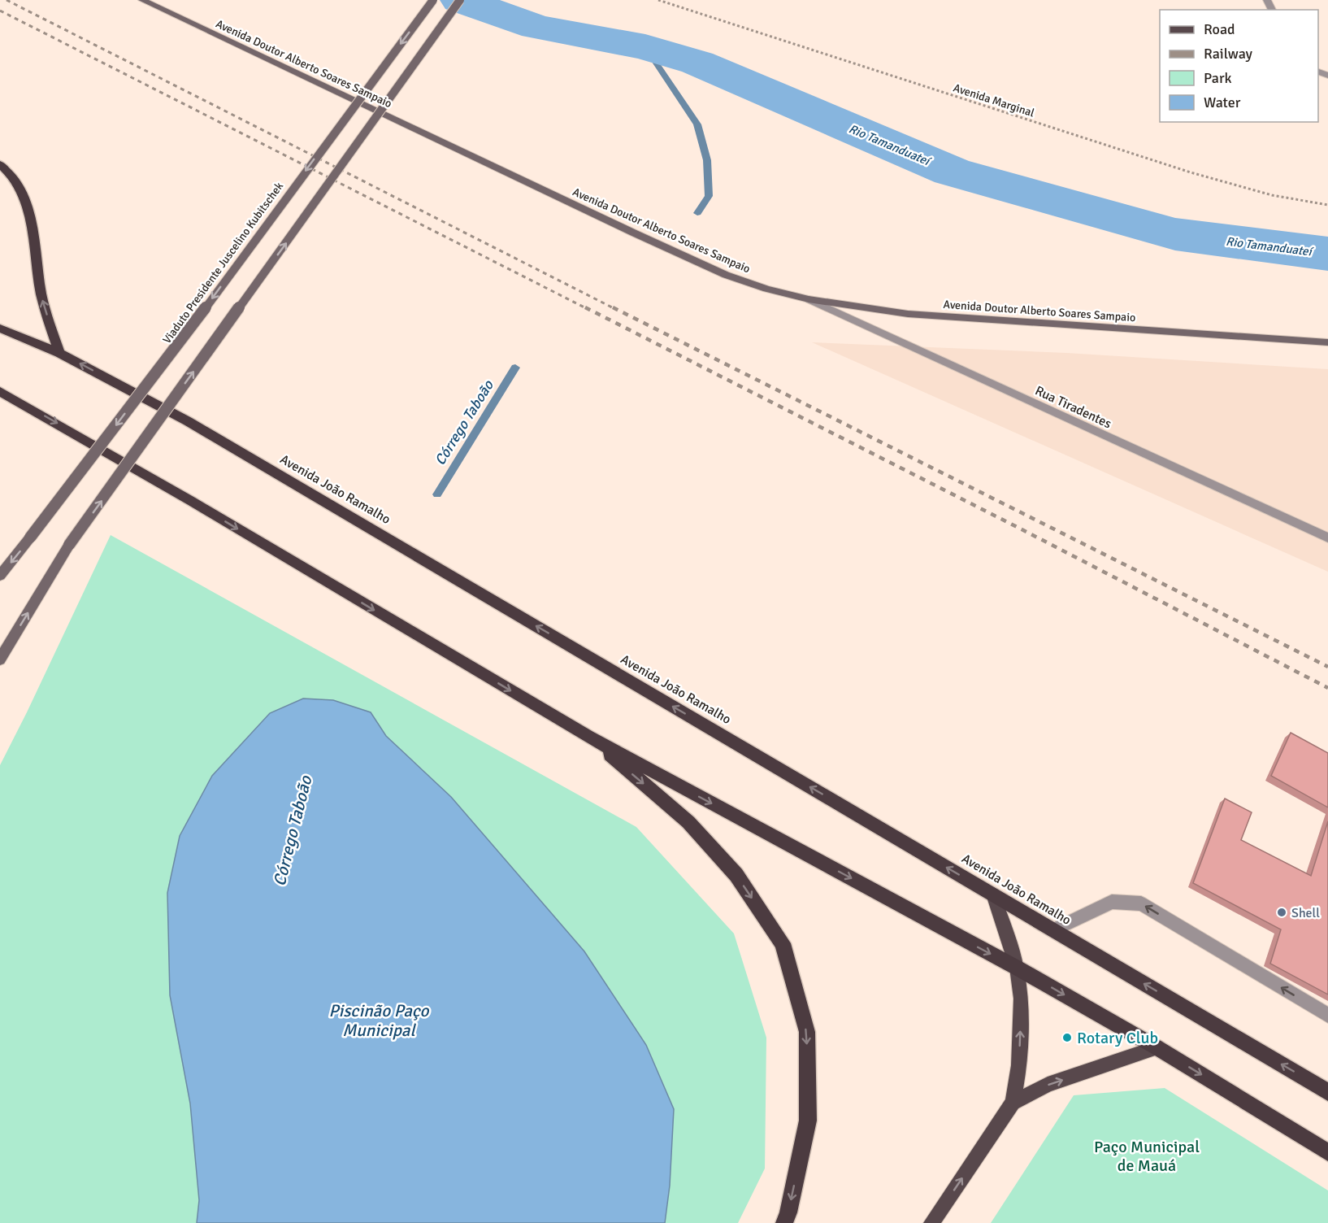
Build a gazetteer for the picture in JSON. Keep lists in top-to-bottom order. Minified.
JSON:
{"streets":{"highway":["Avenida João Ramalho"],"main road":["Avenida Doutor Alberto Soares Sampaio","Viaduto Presidente Juscelino Kubitschek"],"street":["Rua Tiradentes"],"path":["Avenida Marginal"]},"crossings":[["Avenida Doutor Alberto Soares Sampaio","Rua Tiradentes"]],"water":["Rio Tamanduateí","Córrego Taboão","Piscinão Paço Municipal"],"parks":["Paço Municipal de Mauá"],"places":["Shell","Rotary Club"],"legend":["Road","Railway","Park","Water"]}
